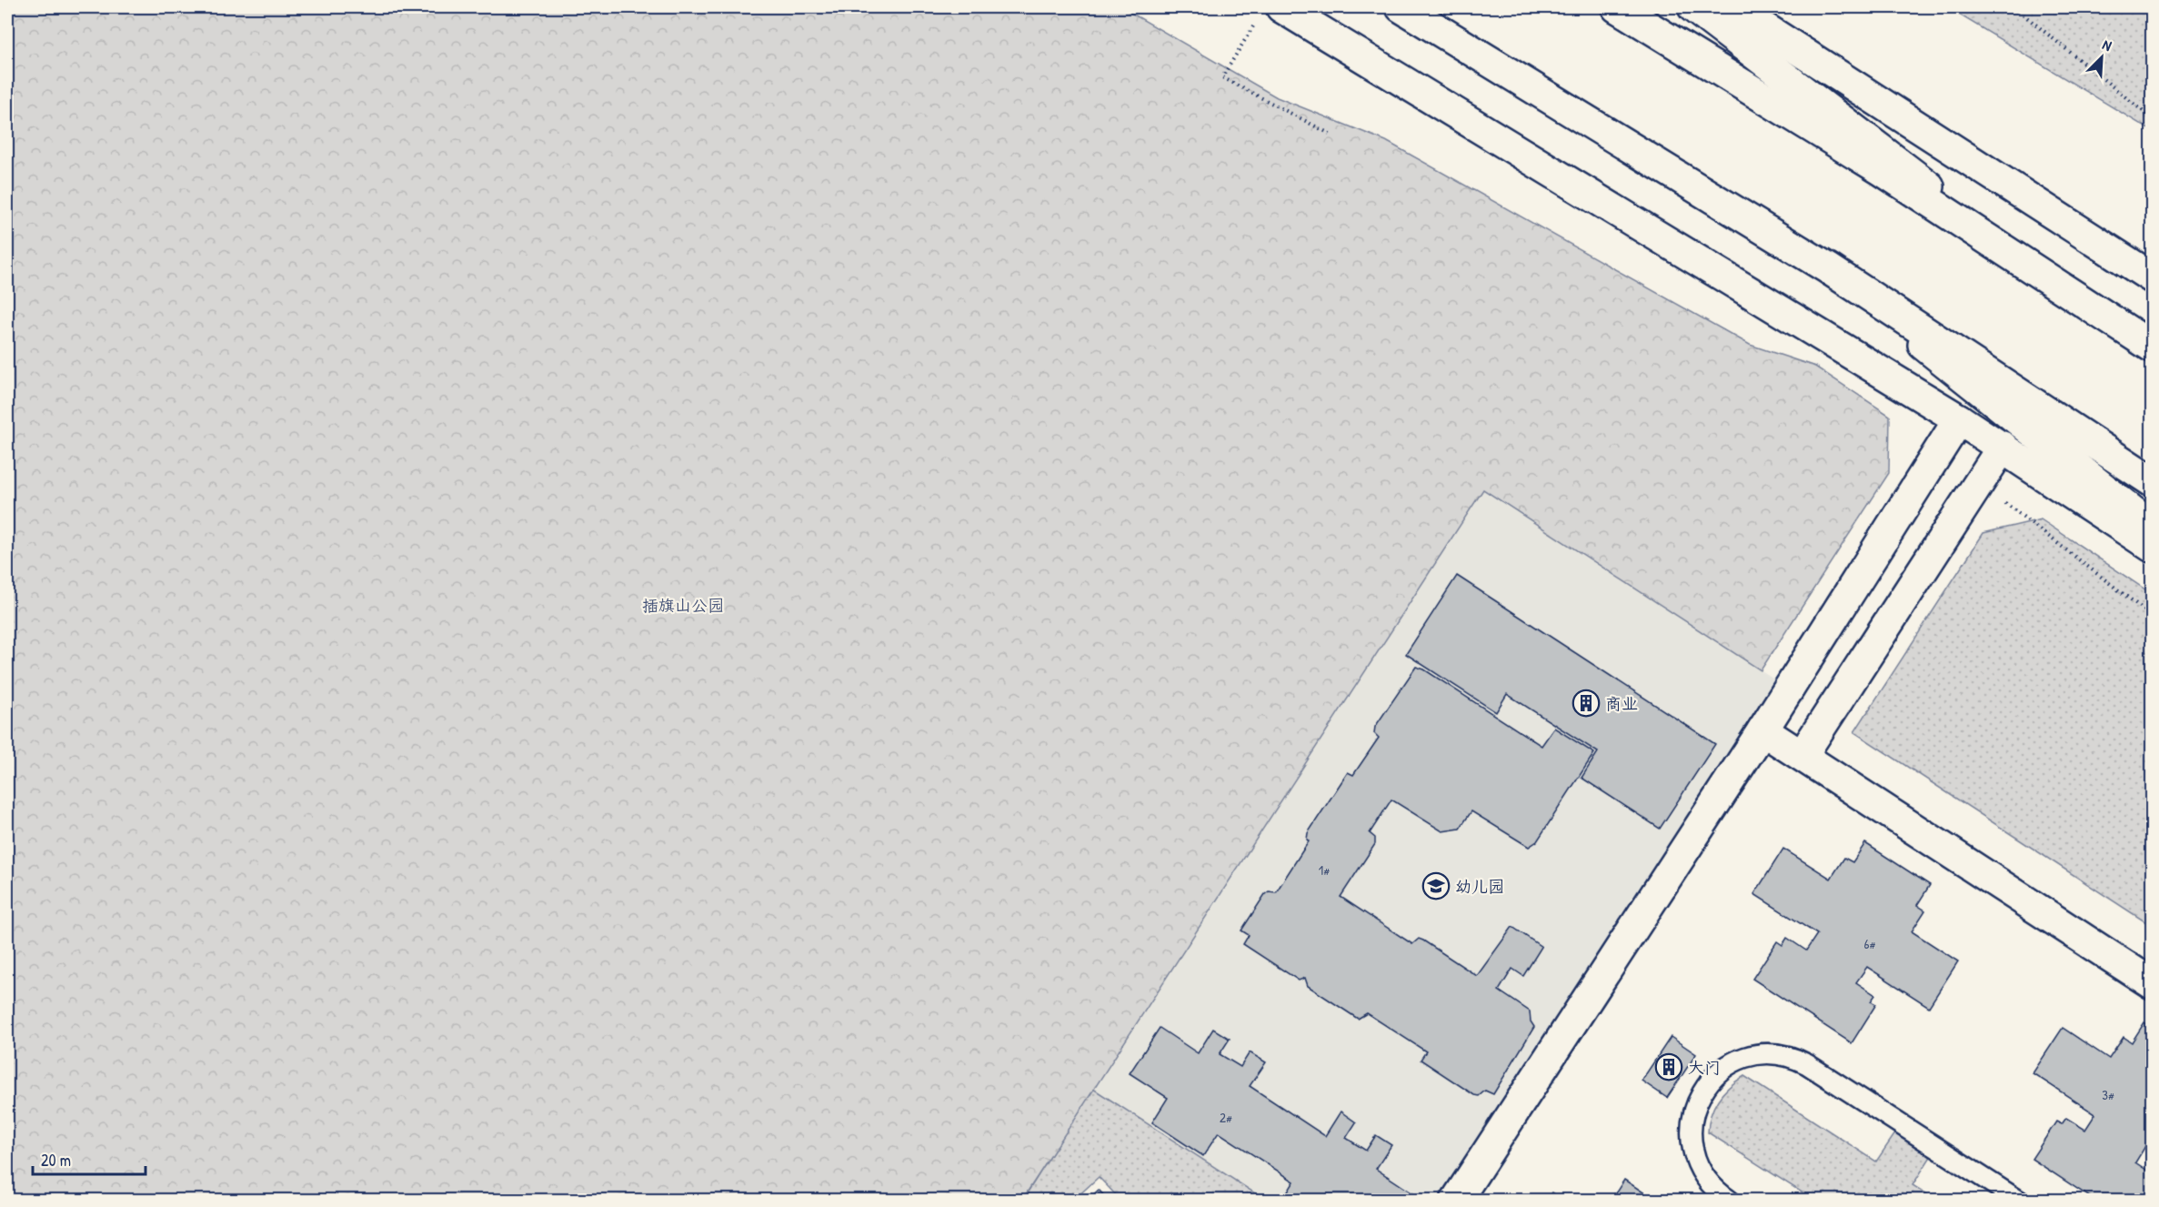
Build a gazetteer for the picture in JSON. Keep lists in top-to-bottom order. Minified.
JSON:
{"parks":["插旗山公园"],"places":{"building":["商业","大门"],"school or university":["幼儿园"]},"house_numbers":["1#","6#","3#","2#"],"scale_bar":"20 m","north":"top right"}
